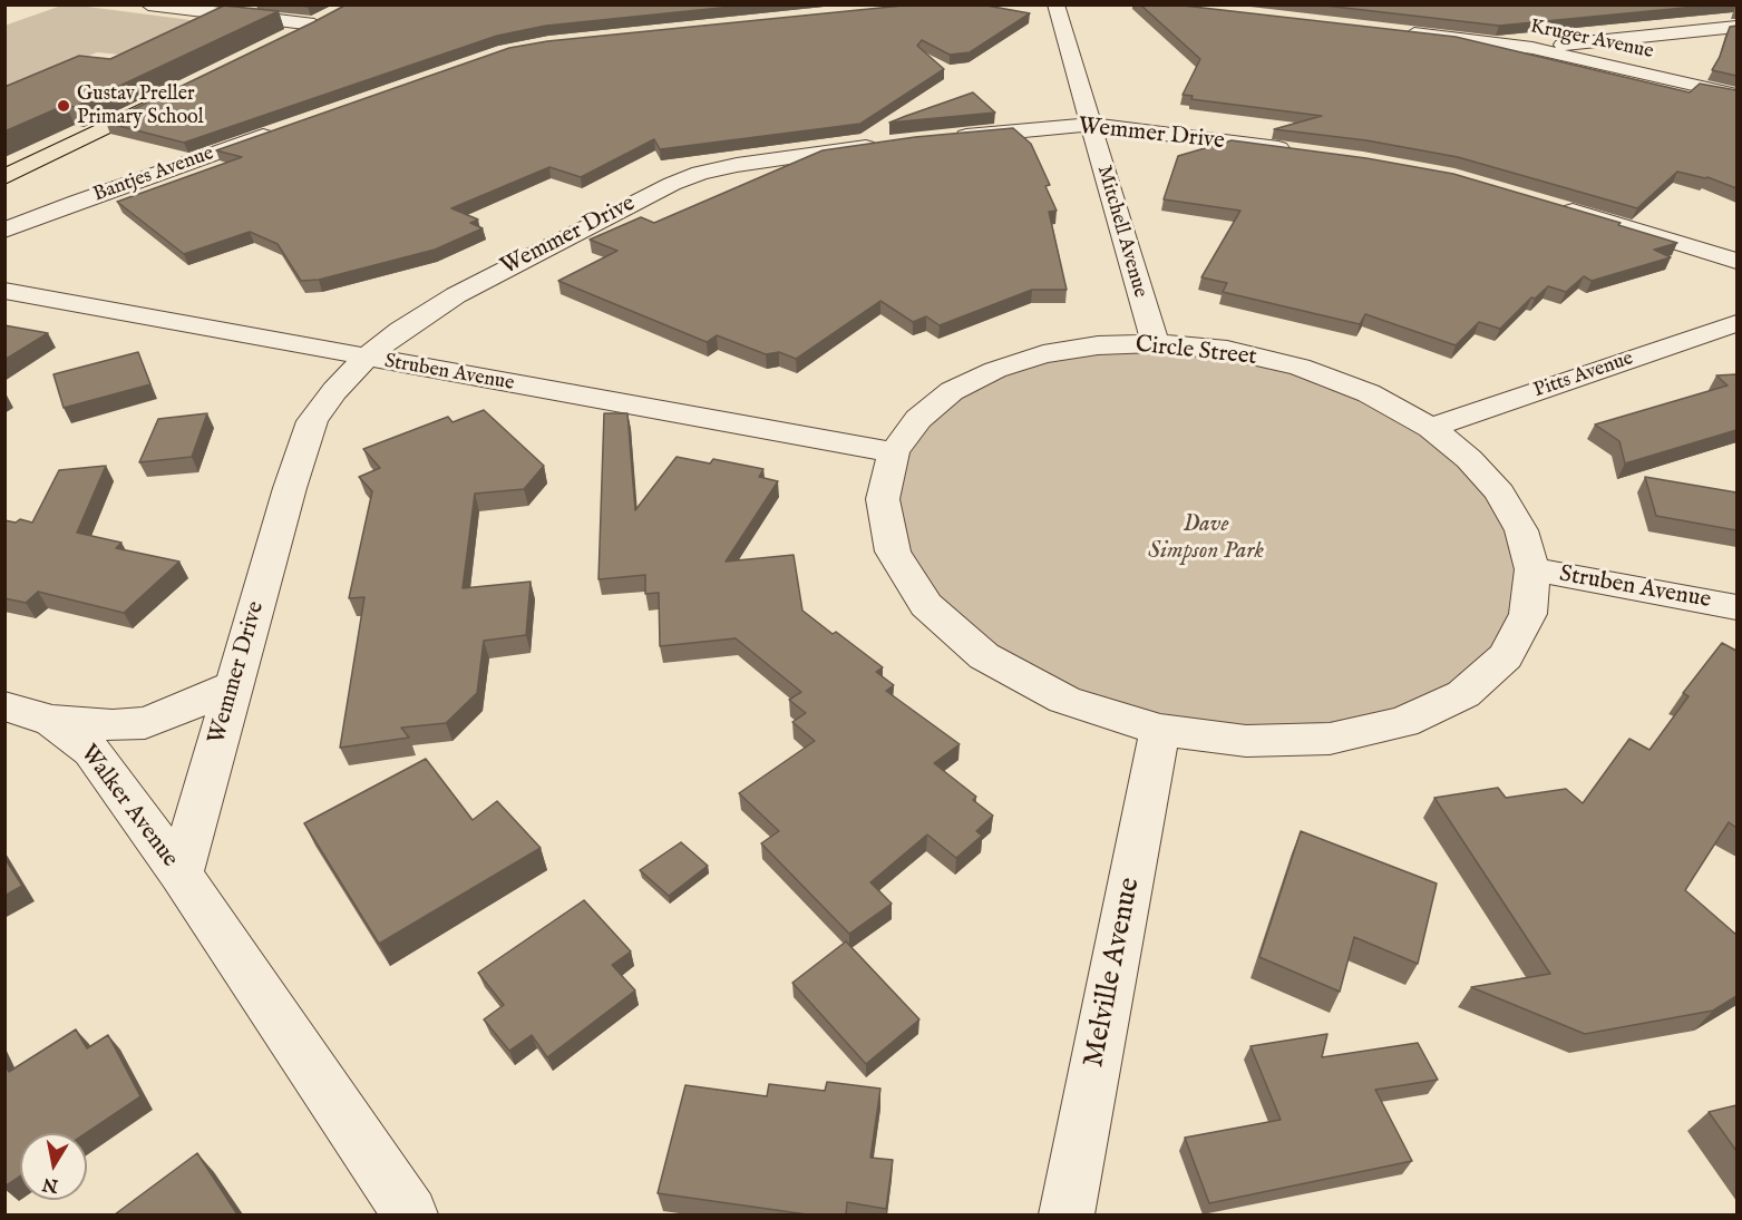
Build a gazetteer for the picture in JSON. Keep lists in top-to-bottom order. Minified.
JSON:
{"streets":{"street":["Kruger Avenue","Wemmer Drive","Bantjes Avenue","Mitchell Avenue","Circle Street","Struben Avenue","Pitts Avenue","Walker Avenue","Melville Avenue"]},"crossings":[["Wemmer Drive","Mitchell Avenue"],["Wemmer Drive","Struben Avenue"],["Wemmer Drive","Walker Avenue"],["Mitchell Avenue","Circle Street"],["Circle Street","Struben Avenue"],["Circle Street","Pitts Avenue"],["Circle Street","Melville Avenue"]],"parks":["Dave Simpson Park"],"places":["Gustav Preller Primary School"],"north":"bottom"}
